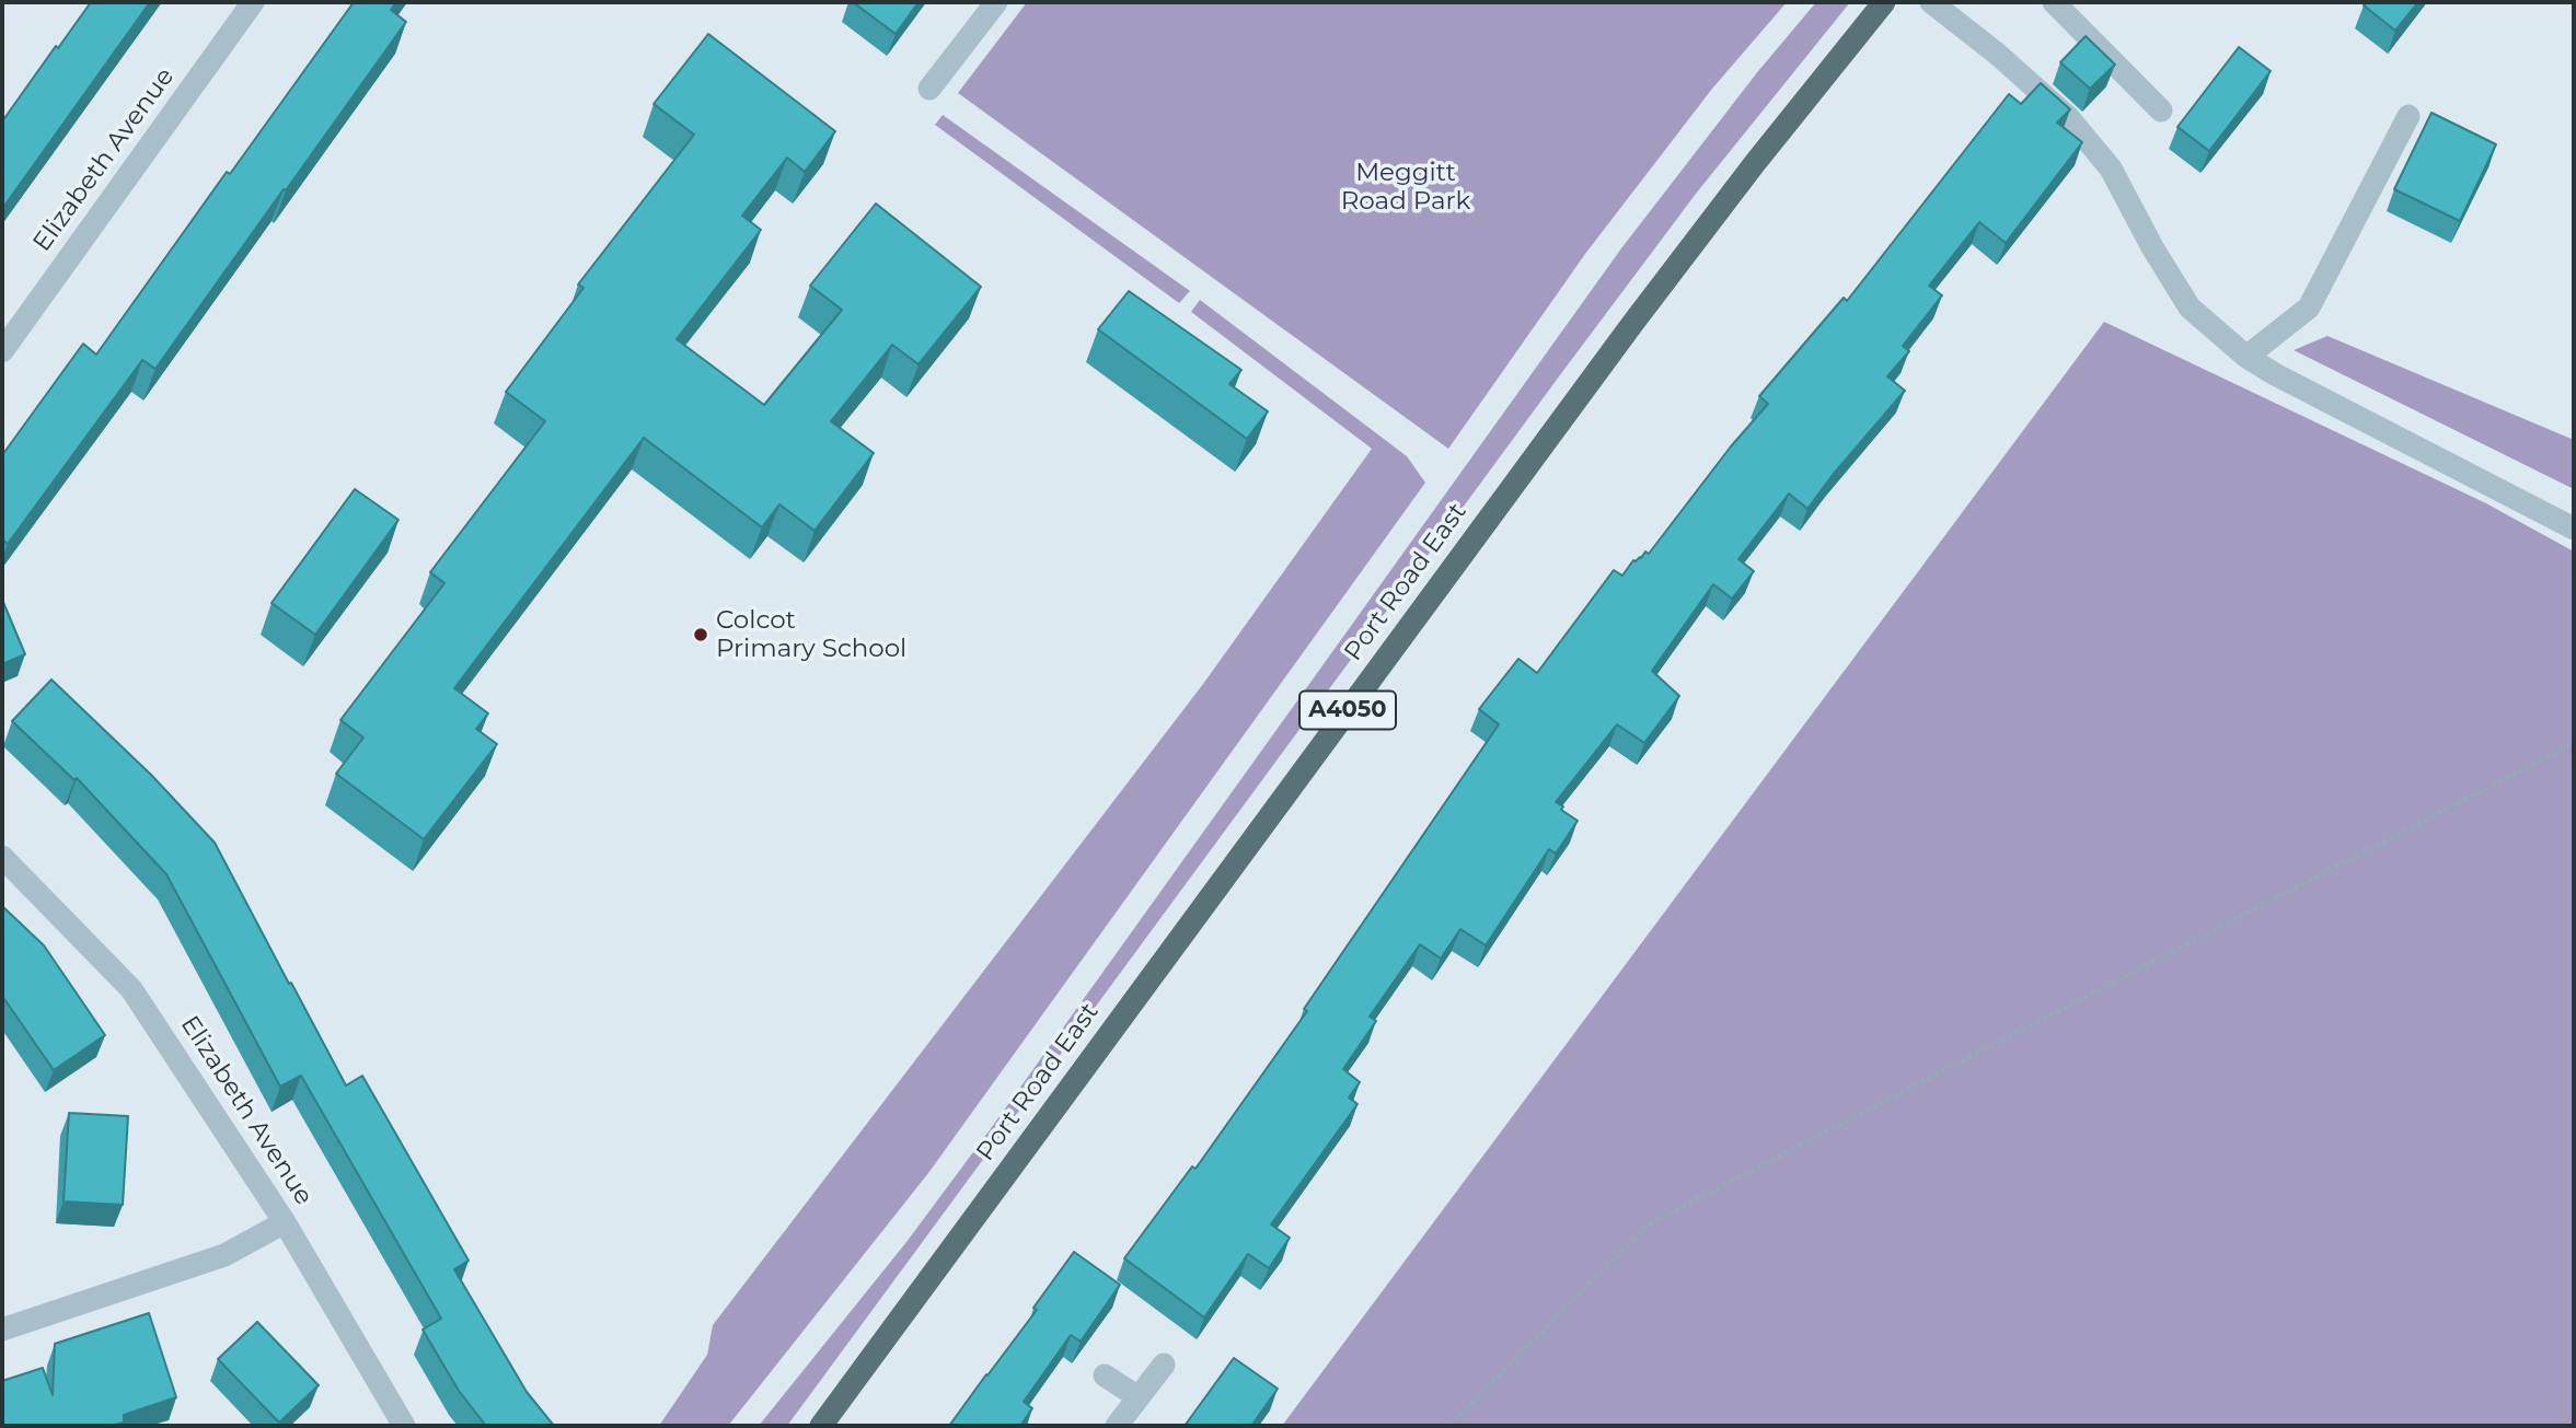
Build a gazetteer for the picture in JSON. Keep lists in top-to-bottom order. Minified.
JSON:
{"streets":{"main road":["Port Road East","A4050"],"street":["Elizabeth Avenue"]},"parks":["Meggitt Road Park"],"places":["Colcot Primary School"]}
